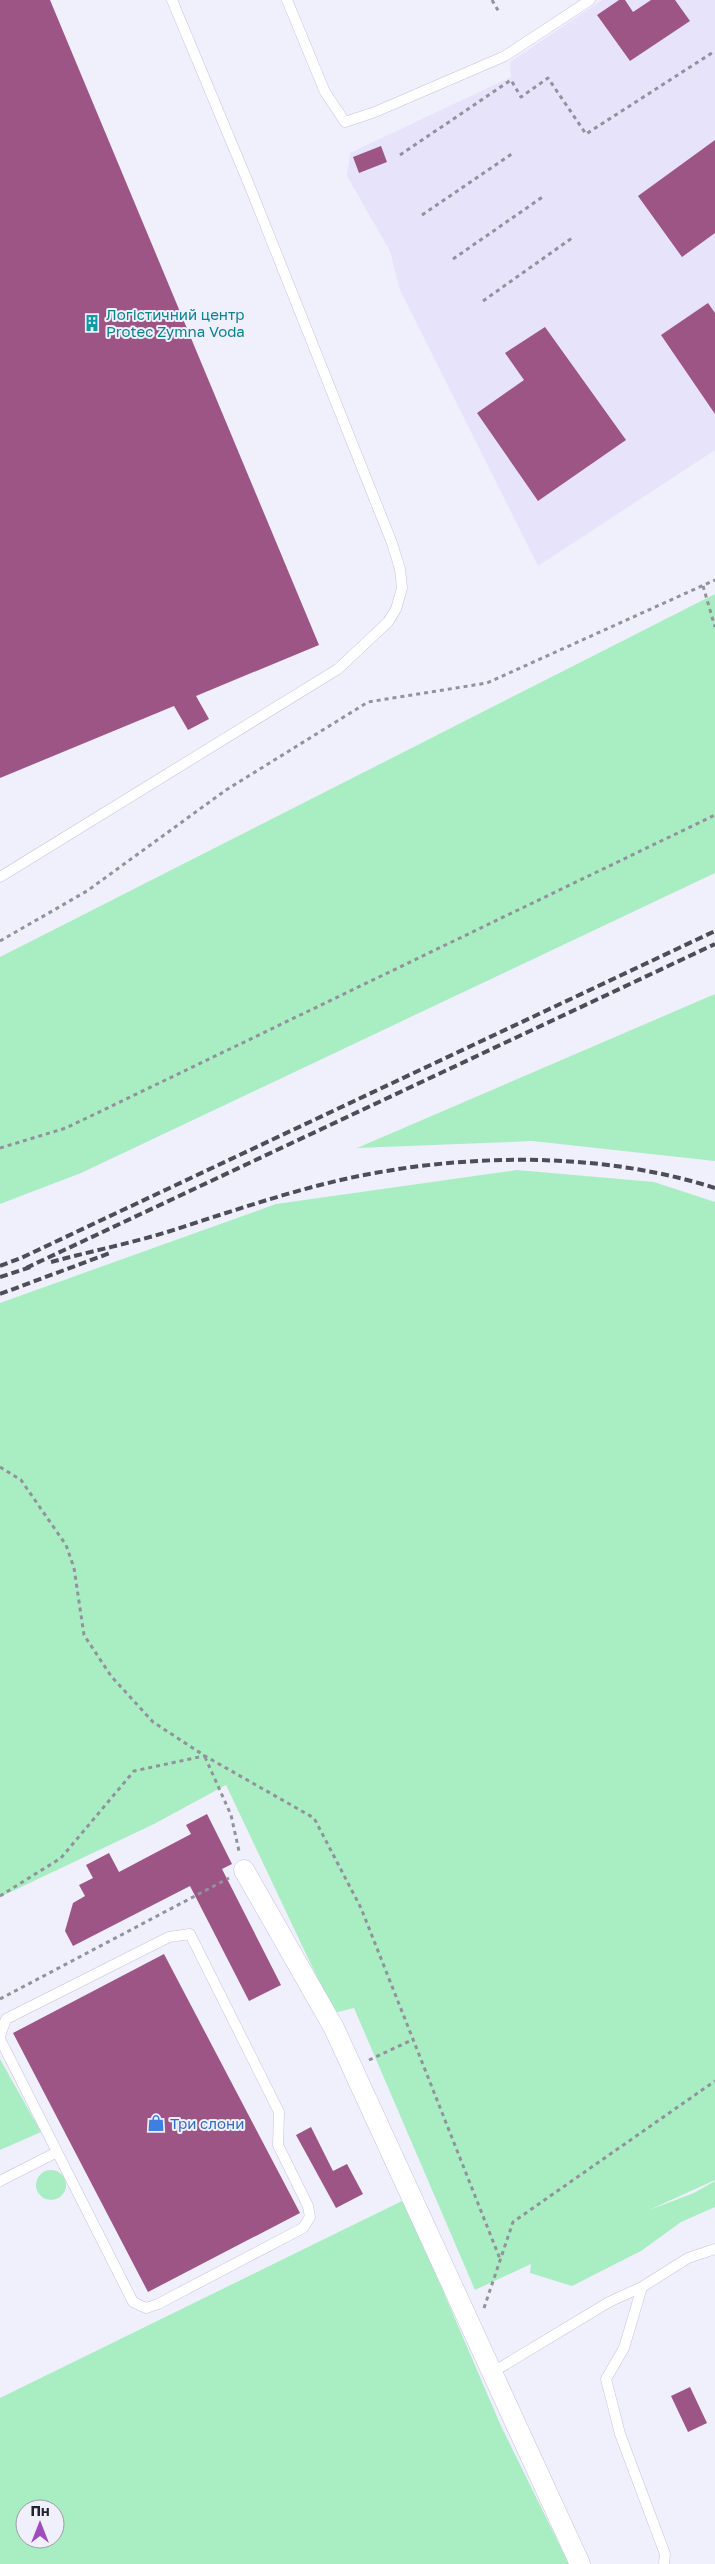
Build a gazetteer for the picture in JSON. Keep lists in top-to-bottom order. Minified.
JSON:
{"places":{"building":["Логістичний центр Protec Zymna Voda"],"shop":["Три слони"]},"north":"top"}
